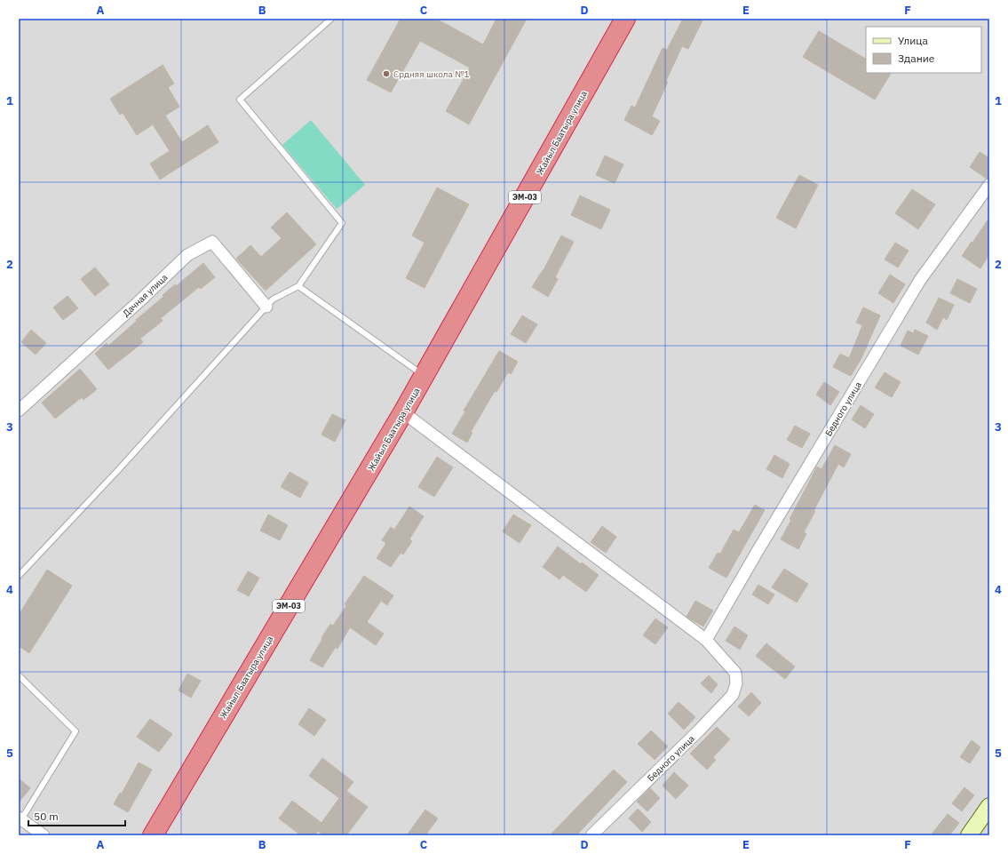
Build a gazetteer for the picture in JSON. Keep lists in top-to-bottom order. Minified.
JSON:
{"streets":{"highway":["Жайыл Баатыра улица","ЭМ-03"],"street":["Дачная улица","Бедного улица"]},"places":["Срдняя школа №1"],"legend":["Улица","Здание"],"scale_bar":"50 m","grid":{"columns":["A","B","C","D","E","F"],"rows":["1","2","3","4","5"]}}
